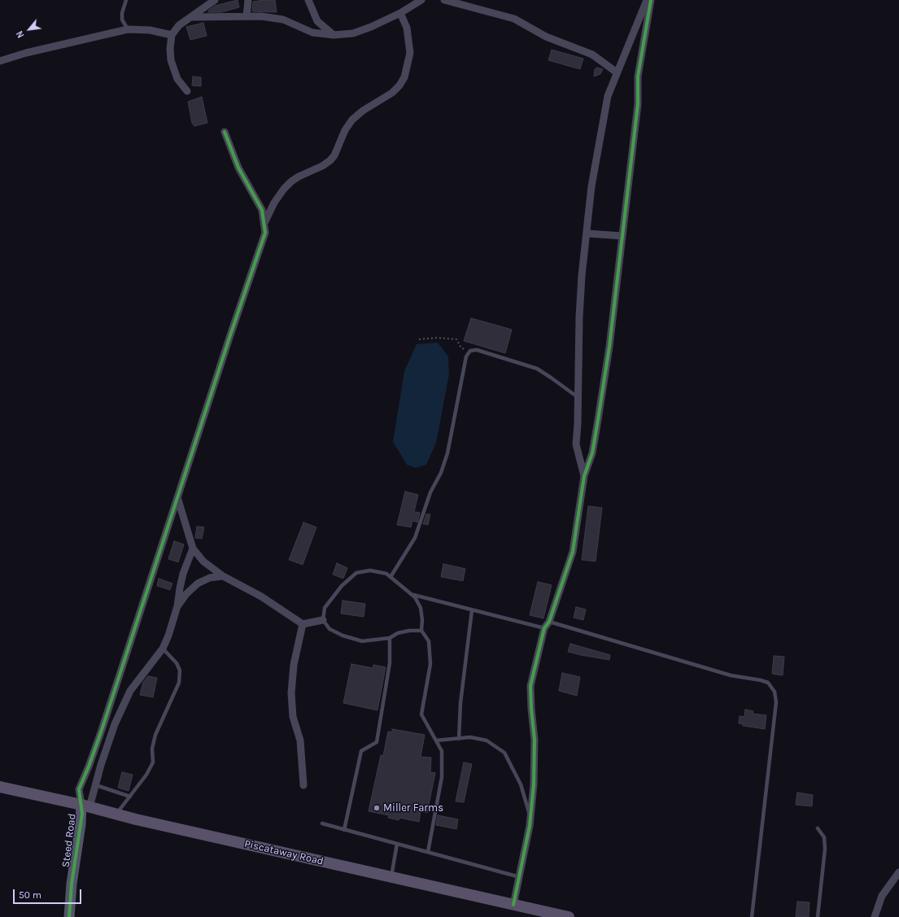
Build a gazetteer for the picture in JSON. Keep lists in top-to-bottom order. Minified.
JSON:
{"streets":{"main road":["Piscataway Road"],"street":["Steed Road"]},"crossings":[["Steed Road","Piscataway Road"]],"places":["Miller Farms"],"scale_bar":"50 m","north":"bottom left"}
